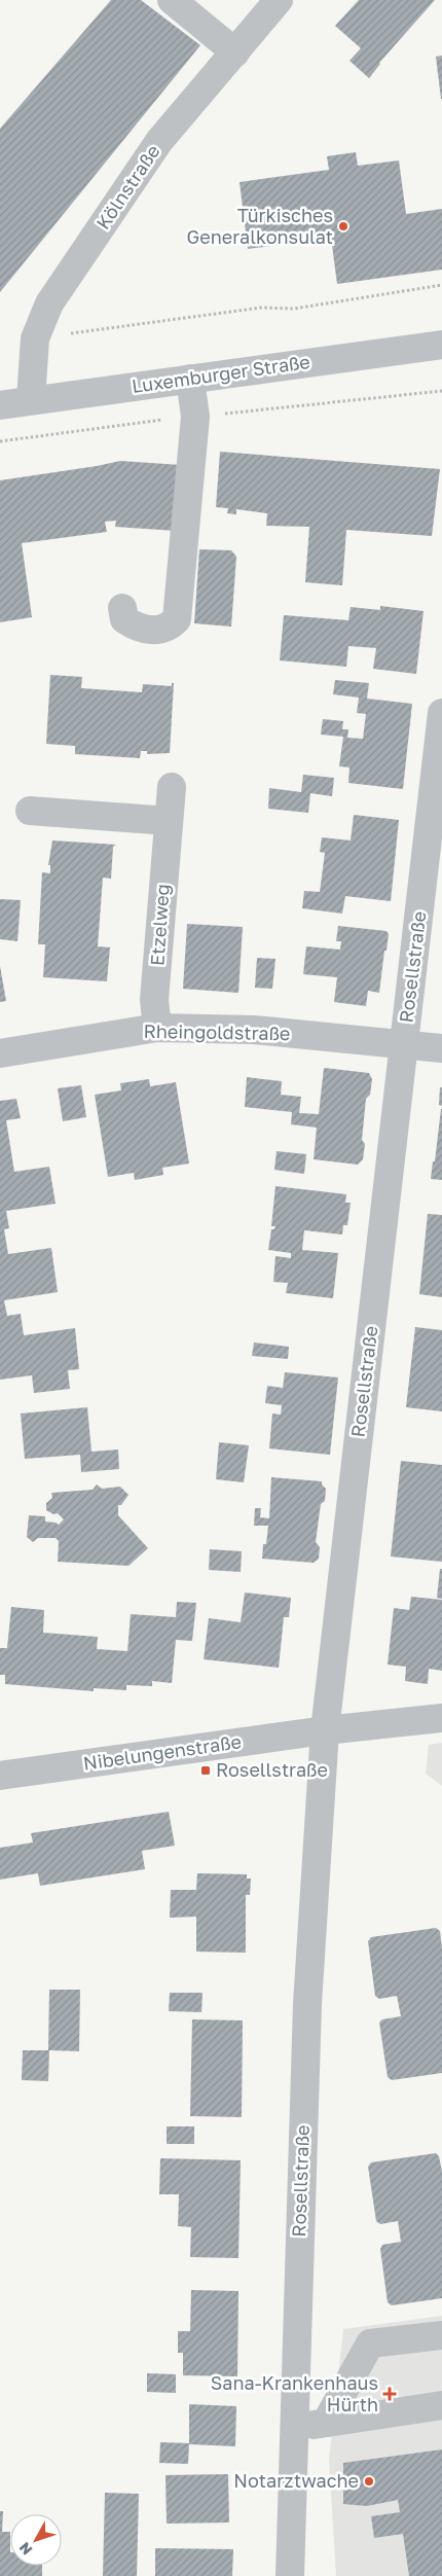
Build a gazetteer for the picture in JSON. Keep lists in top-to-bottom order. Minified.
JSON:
{"streets":{"street":["Kölnstraße","Luxemburger Straße","Etzelweg","Rosellstraße","Rheingoldstraße","Nibelungenstraße"]},"crossings":[["Kölnstraße","Luxemburger Straße"],["Etzelweg","Rheingoldstraße"],["Rosellstraße","Rheingoldstraße"],["Rosellstraße","Nibelungenstraße"]],"places":{"other":["Türkisches Generalkonsulat","Notarztwache"],"transit":["Rosellstraße"],"health":["Sana-Krankenhaus Hürth"]},"north":"bottom left"}
